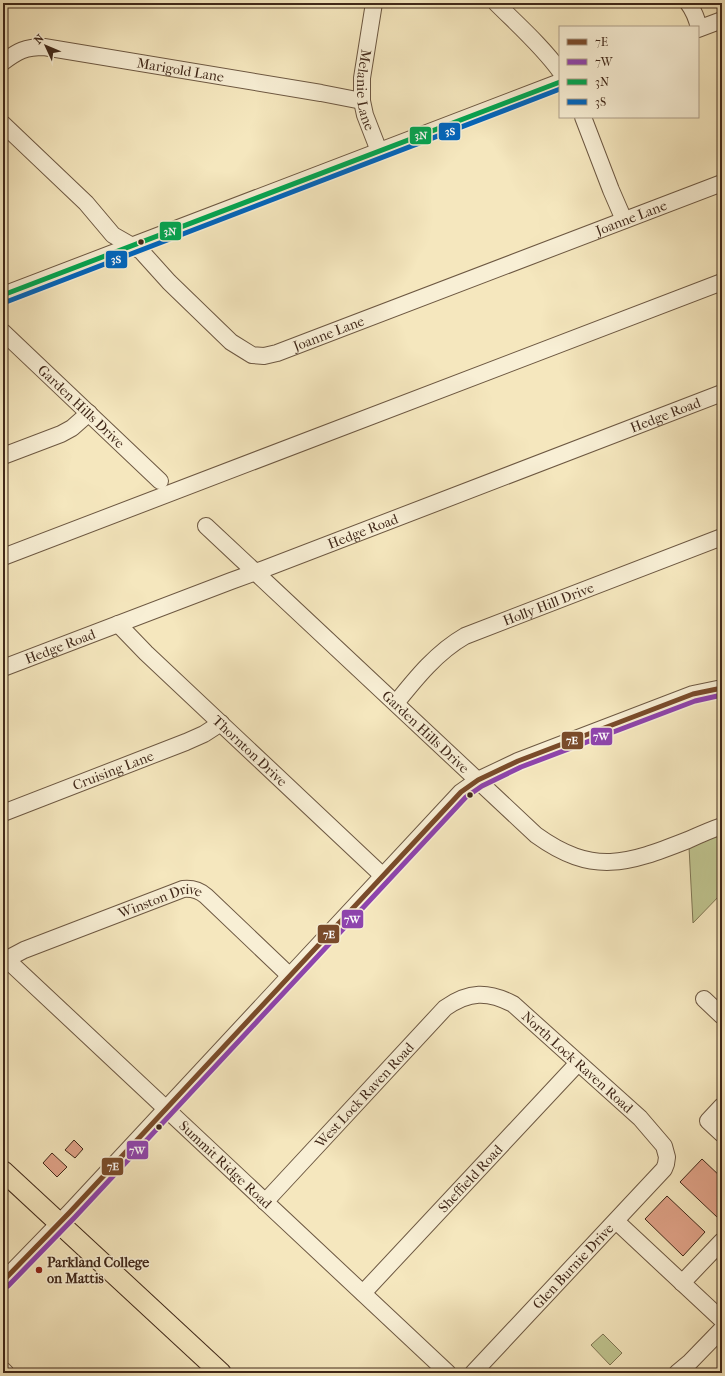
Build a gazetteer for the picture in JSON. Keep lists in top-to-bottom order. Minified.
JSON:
{"streets":{"street":["Marigold Lane","Melanie Lane","Joanne Lane","Garden Hills Drive","Hedge Road","Holly Hill Drive","Thornton Drive","Cruising Lane","Winston Drive","North Lock Raven Road","West Lock Raven Road","Summit Ridge Road","Sheffield Road","Glen Burnie Drive"]},"crossings":[["Marigold Lane","Melanie Lane"],["Garden Hills Drive","Hedge Road"],["Garden Hills Drive","Holly Hill Drive"],["Hedge Road","Thornton Drive"],["Thornton Drive","Cruising Lane"],["Winston Drive","Summit Ridge Road"],["North Lock Raven Road","West Lock Raven Road"],["North Lock Raven Road","Sheffield Road"],["North Lock Raven Road","Glen Burnie Drive"],["West Lock Raven Road","Summit Ridge Road"],["Summit Ridge Road","Sheffield Road"]],"places":["Parkland College on Mattis"],"lines":["transit line 3N","transit line 3S","transit line 7E","transit line 7W"],"legend":["7E","7W","3N","3S"],"north":"top left"}
